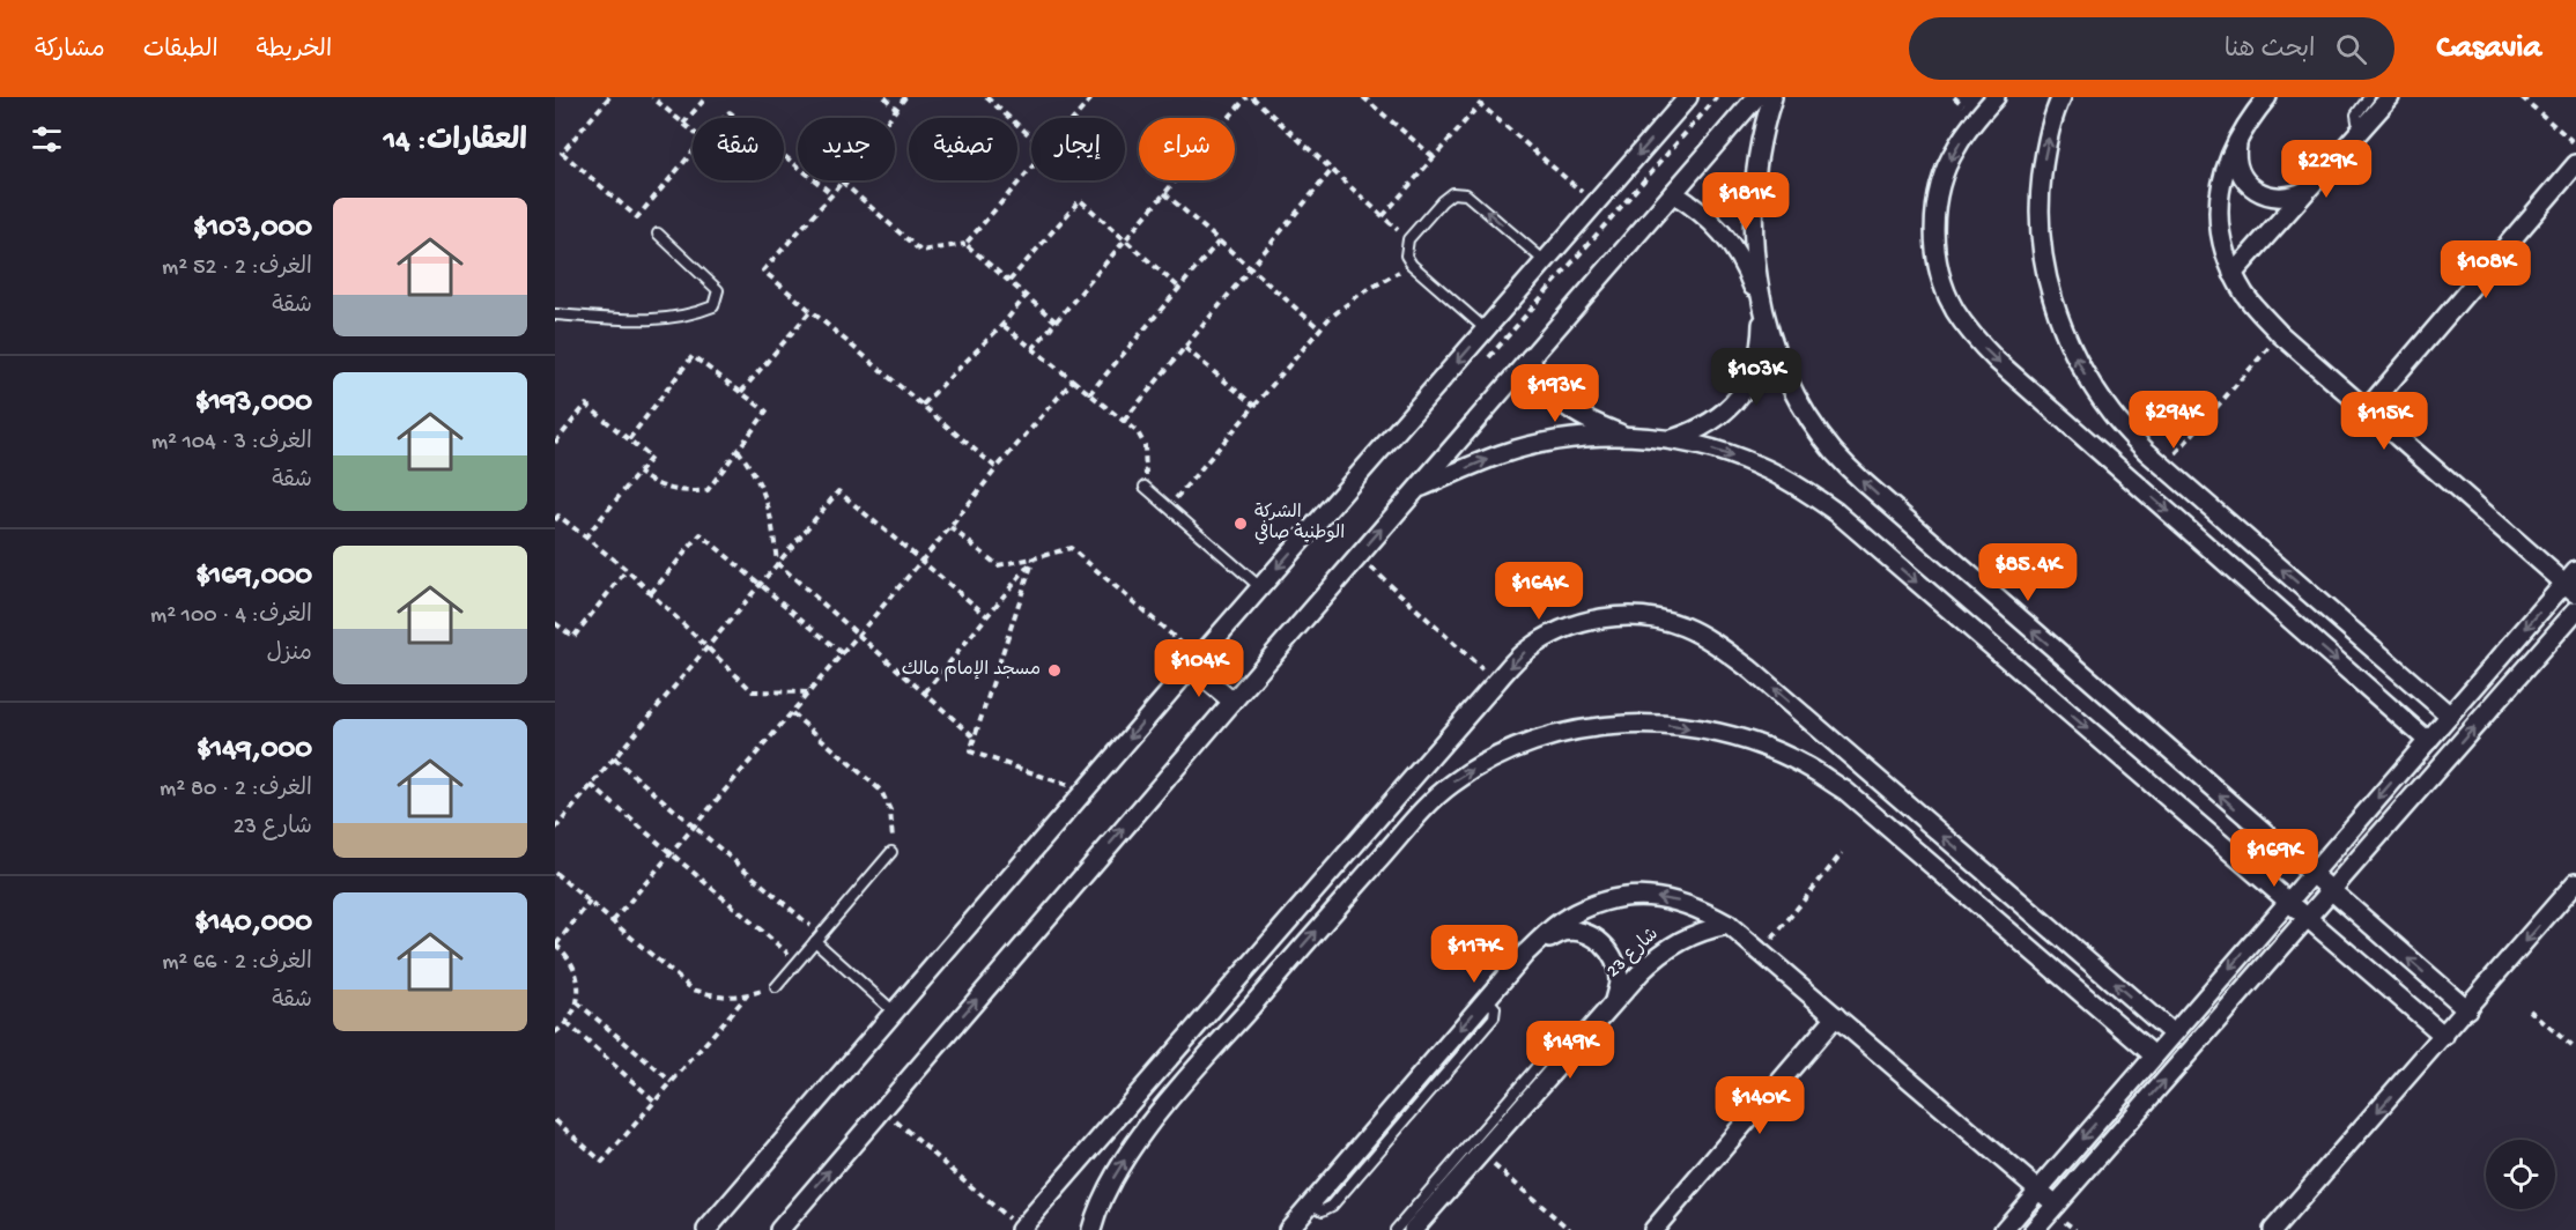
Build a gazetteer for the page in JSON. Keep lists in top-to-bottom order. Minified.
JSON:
{"streets":{"street":["شارع 23"]},"places":["الشركة الوطنية صافي","مسجد الإمام مالك"],"page":{"header":"Casavia","search":"ابحث هنا","nav":["الخريطة","الطبقات","مشاركة"],"heading":"العقارات: 14","chip":["شراء","إيجار","تصفية","جديد","شقة"],"price":["$229K","$181K","$108K","$103K","$193K","$294K","$115K","$85.4K","$164K","$104K","$169K","$117K","$149K","$140K"],"list":[{"name":"$103,000","note":"الغرف: 2 · 52 m² · شقة"},{"name":"$193,000","note":"الغرف: 3 · 104 m² · شقة"},{"name":"$169,000","note":"الغرف: 4 · 100 m² · منزل"},{"name":"$149,000","note":"الغرف: 2 · 80 m² · شارع 23"},{"name":"$140,000","note":"الغرف: 2 · 66 m² · شقة"}]}}
